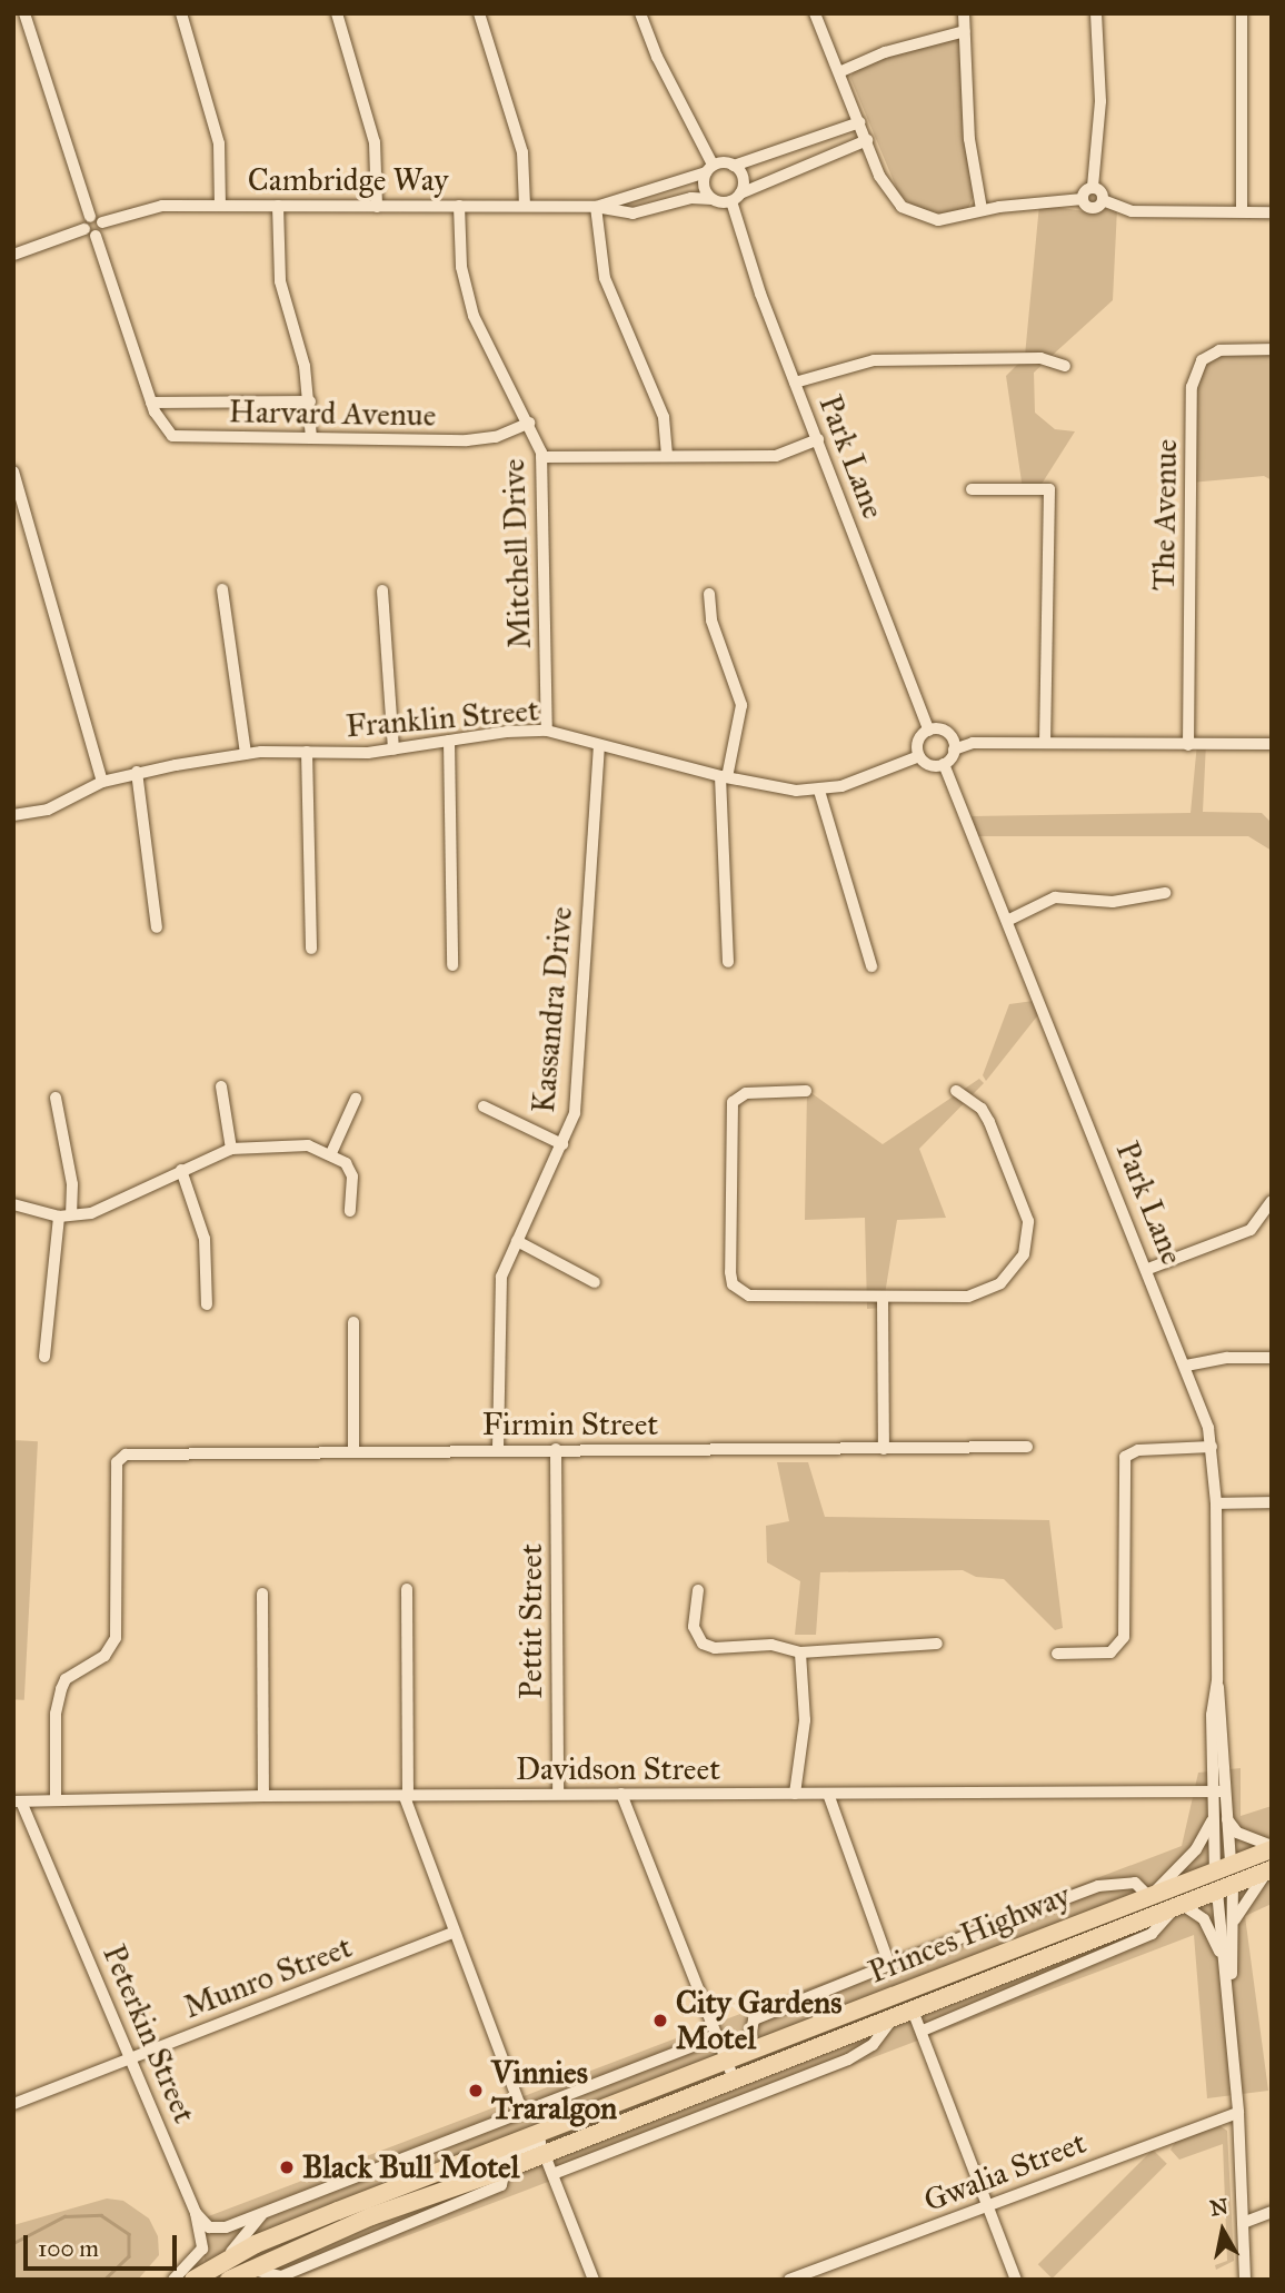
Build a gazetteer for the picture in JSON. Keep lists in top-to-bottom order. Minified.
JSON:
{"streets":{"highway":["Princes Highway"],"street":["Cambridge Way","Harvard Avenue","Park Lane","The Avenue","Mitchell Drive","Franklin Street","Kassandra Drive","Firmin Street","Pettit Street","Davidson Street","Munro Street","Peterkin Street","Gwalia Street"]},"crossings":[["Cambridge Way","Harvard Avenue"],["Cambridge Way","Park Lane"],["Cambridge Way","Mitchell Drive"],["Harvard Avenue","Mitchell Drive"],["Park Lane","Franklin Street"],["Park Lane","Davidson Street"],["Park Lane","Princes Highway"],["Mitchell Drive","Franklin Street"],["Franklin Street","Kassandra Drive"],["Kassandra Drive","Firmin Street"],["Firmin Street","Pettit Street"],["Firmin Street","Davidson Street"],["Pettit Street","Davidson Street"],["Davidson Street","Peterkin Street"],["Munro Street","Peterkin Street"]],"places":["City Gardens Motel","Vinnies Traralgon","Black Bull Motel"],"scale_bar":"100 m","north":"top"}
